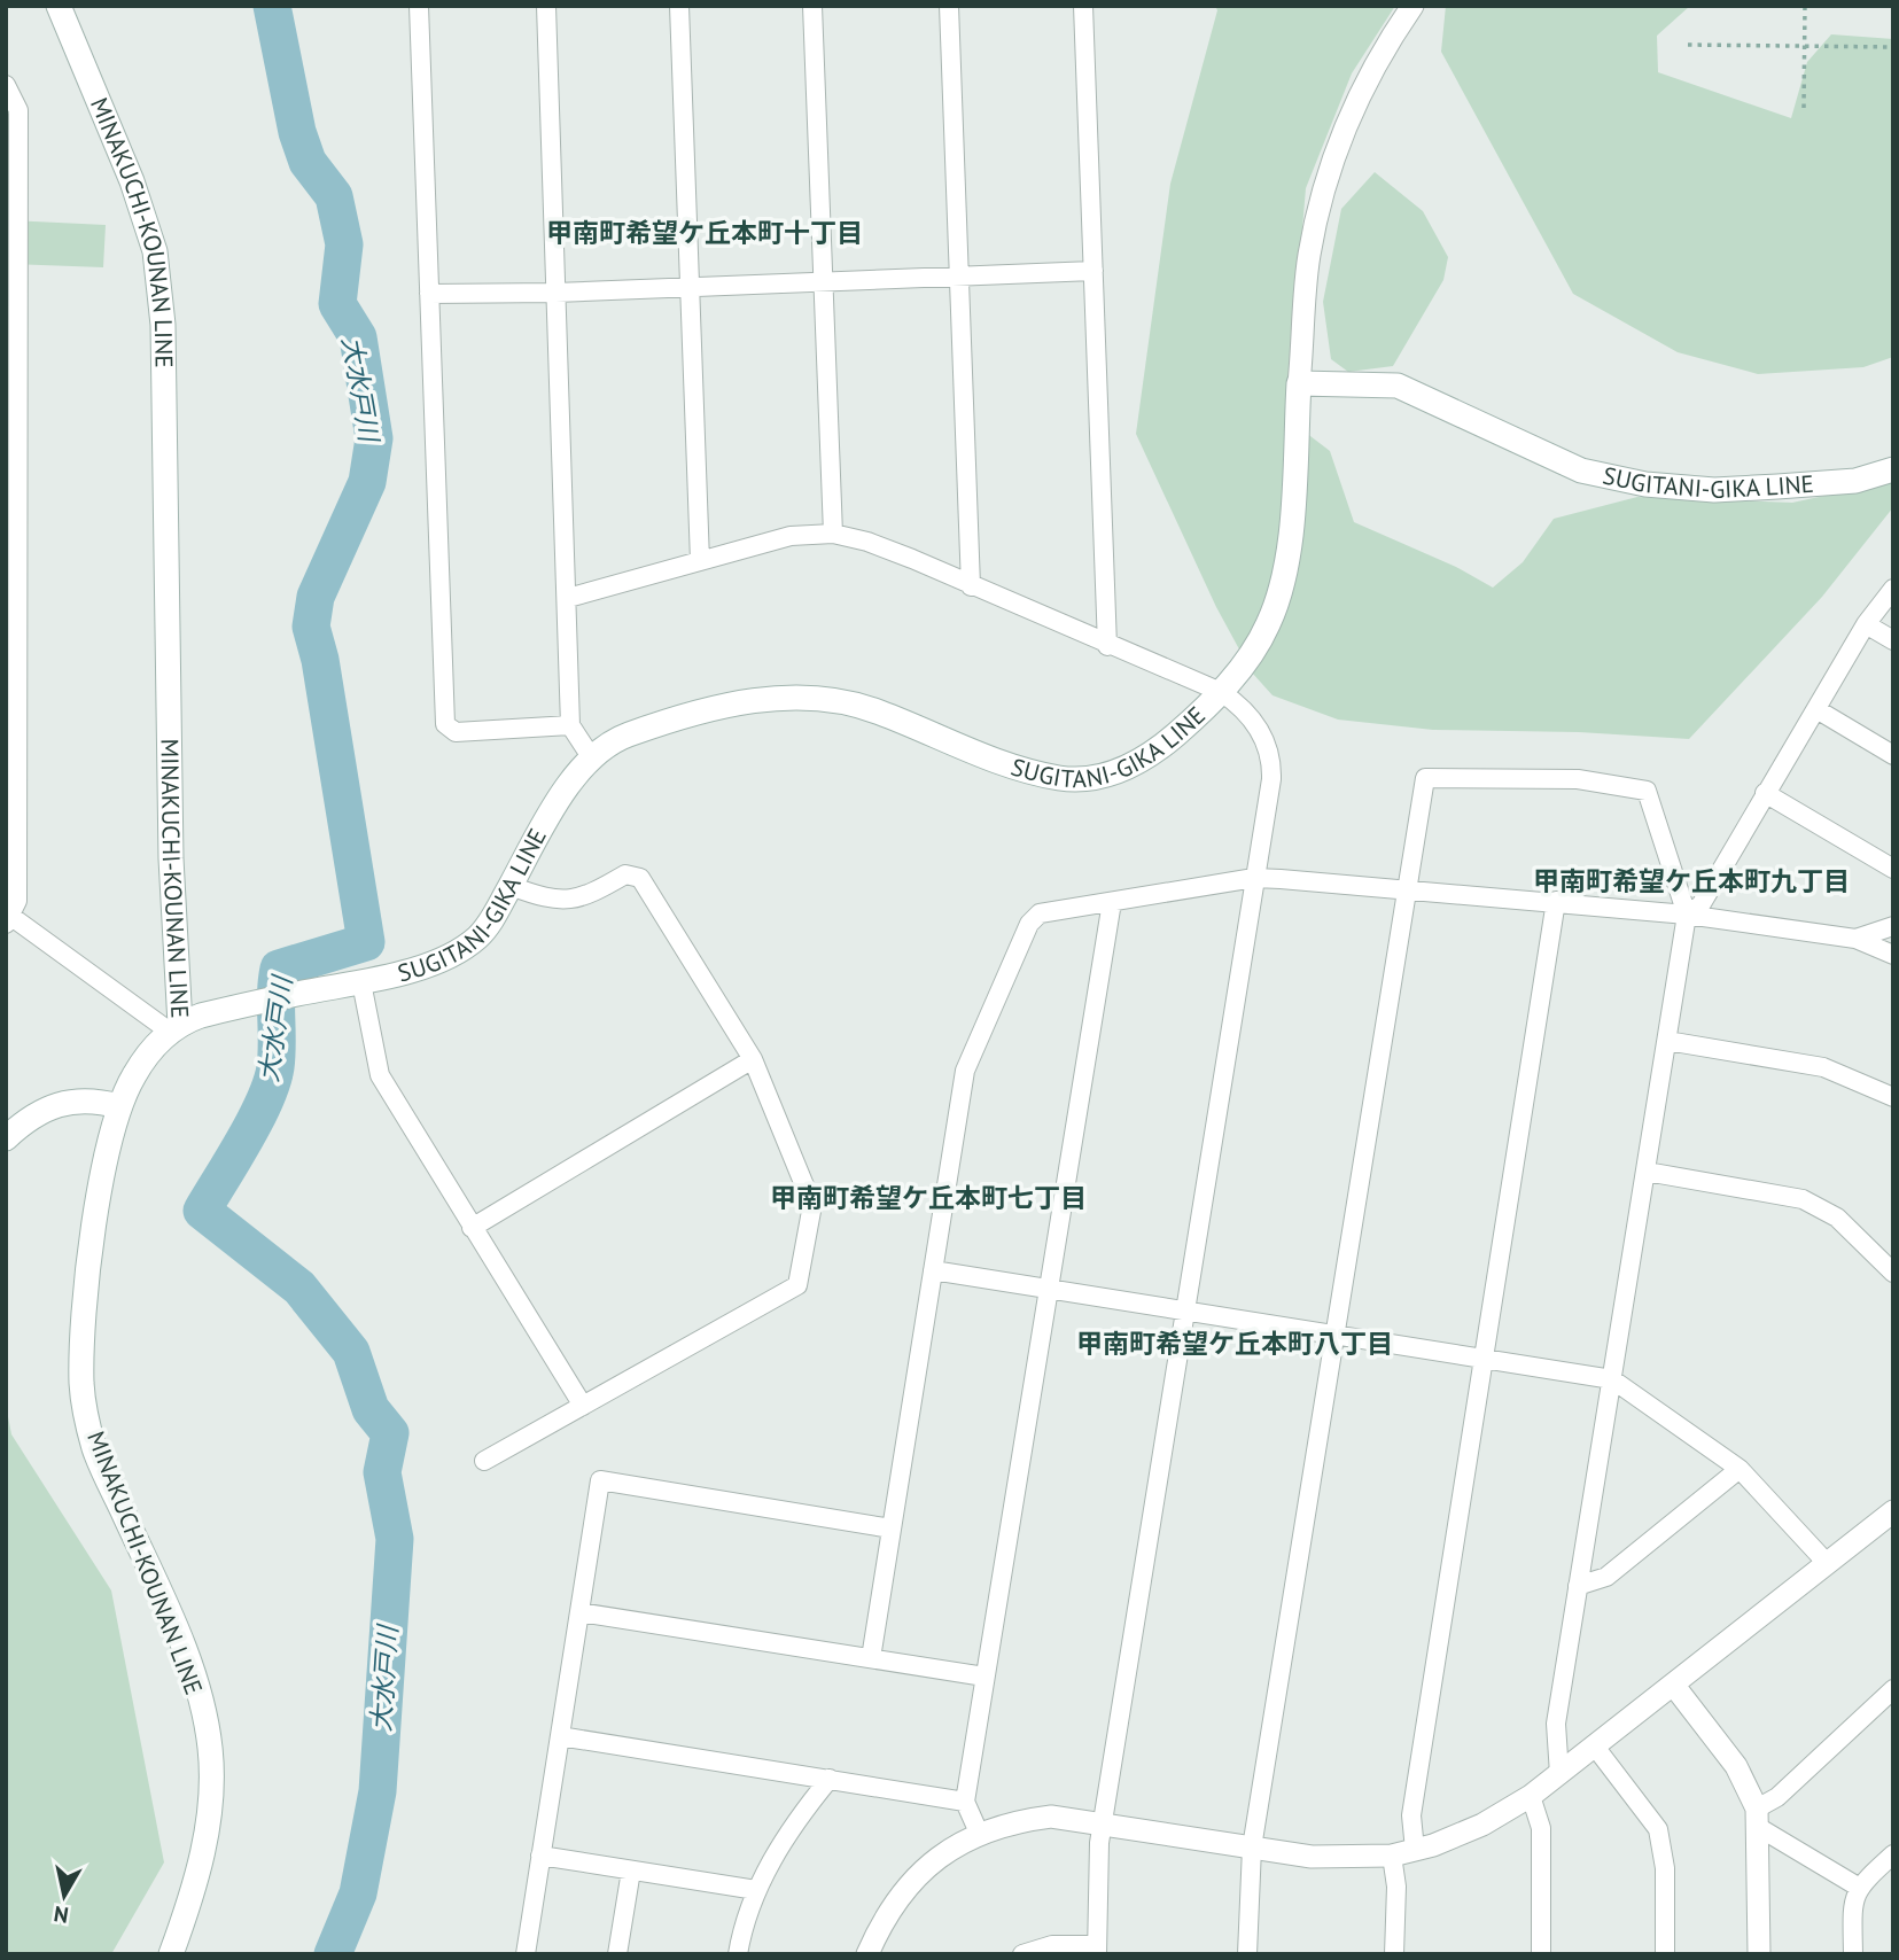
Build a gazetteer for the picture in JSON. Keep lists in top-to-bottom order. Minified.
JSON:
{"streets":{"main road":["MINAKUCHI-KOUNAN LINE","SUGITANI-GIKA LINE"]},"crossings":[["MINAKUCHI-KOUNAN LINE","SUGITANI-GIKA LINE"]],"districts":["甲南町希望ケ丘本町十丁目","甲南町希望ケ丘本町九丁目","甲南町希望ケ丘本町七丁目","甲南町希望ケ丘本町八丁目"],"water":["大水戸川"],"north":"bottom"}
